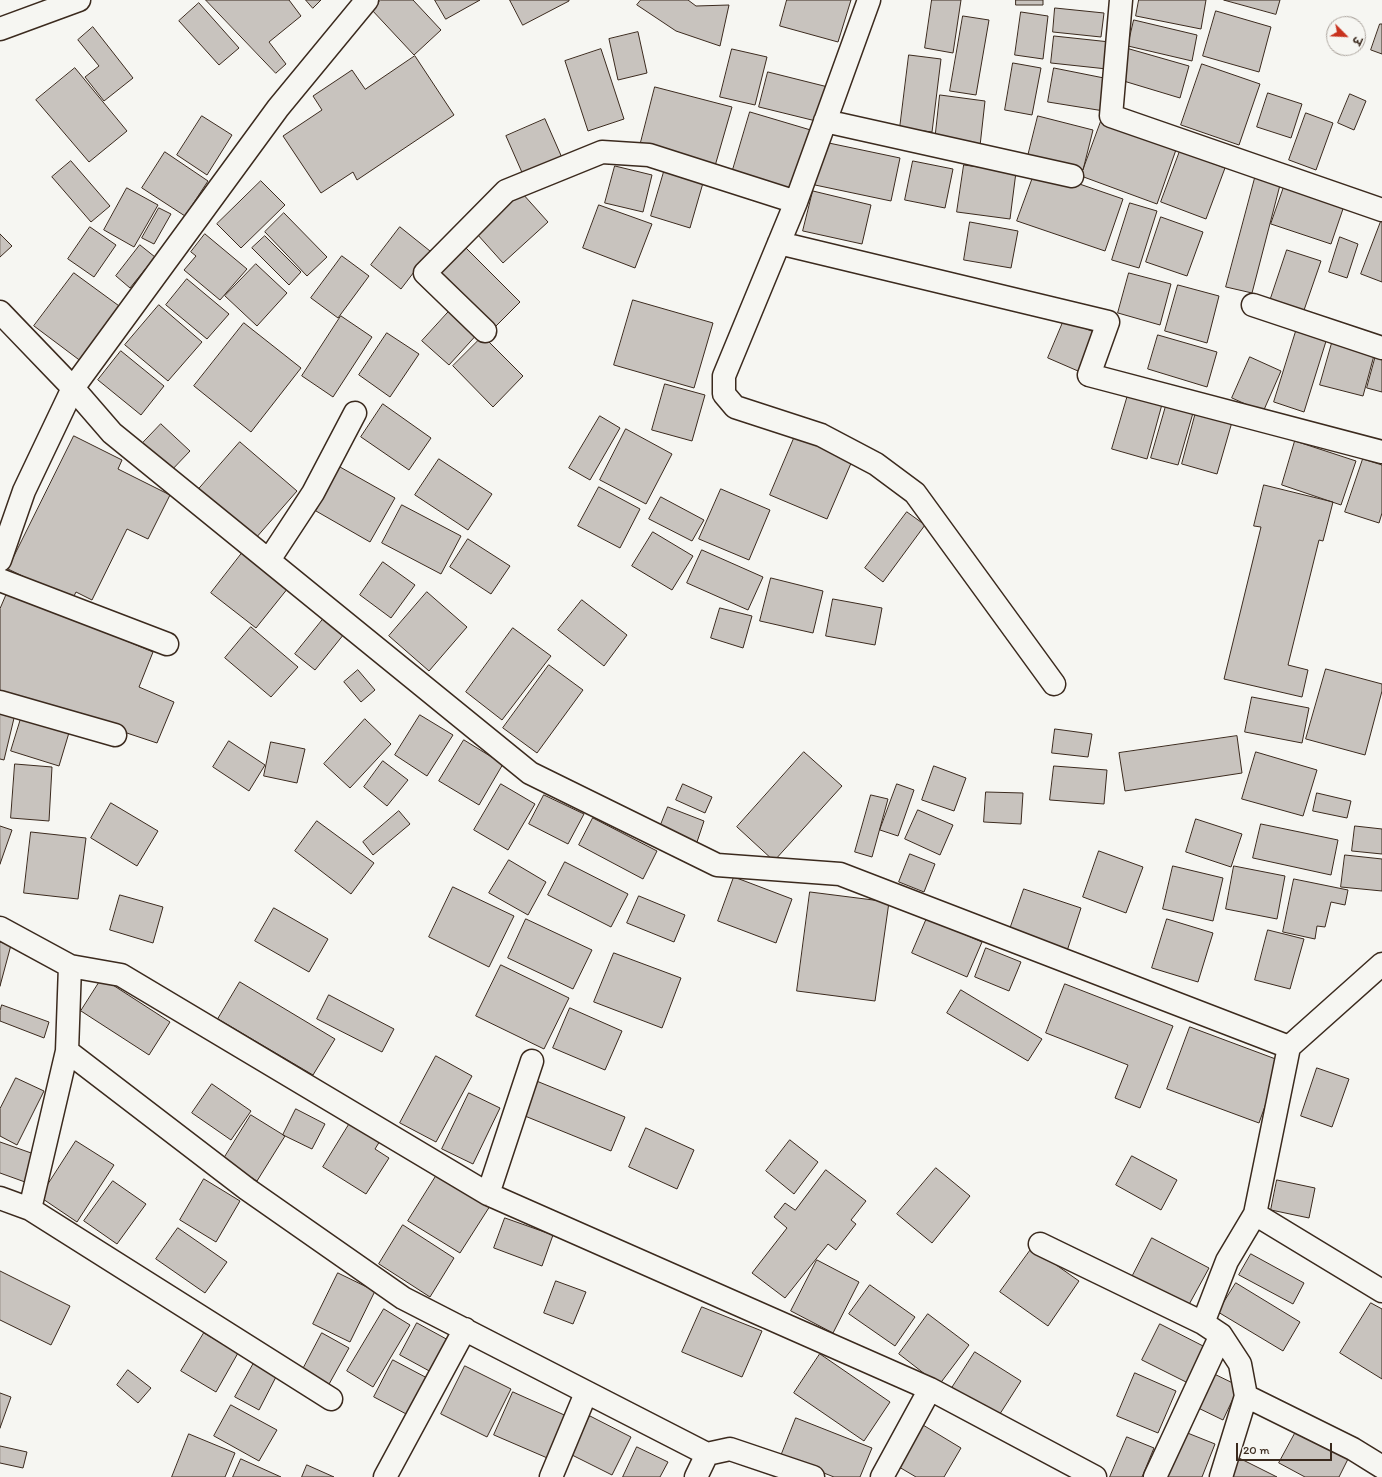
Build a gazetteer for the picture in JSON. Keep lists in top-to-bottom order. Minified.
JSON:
{"scale_bar":"20 m","north":"bottom right"}
